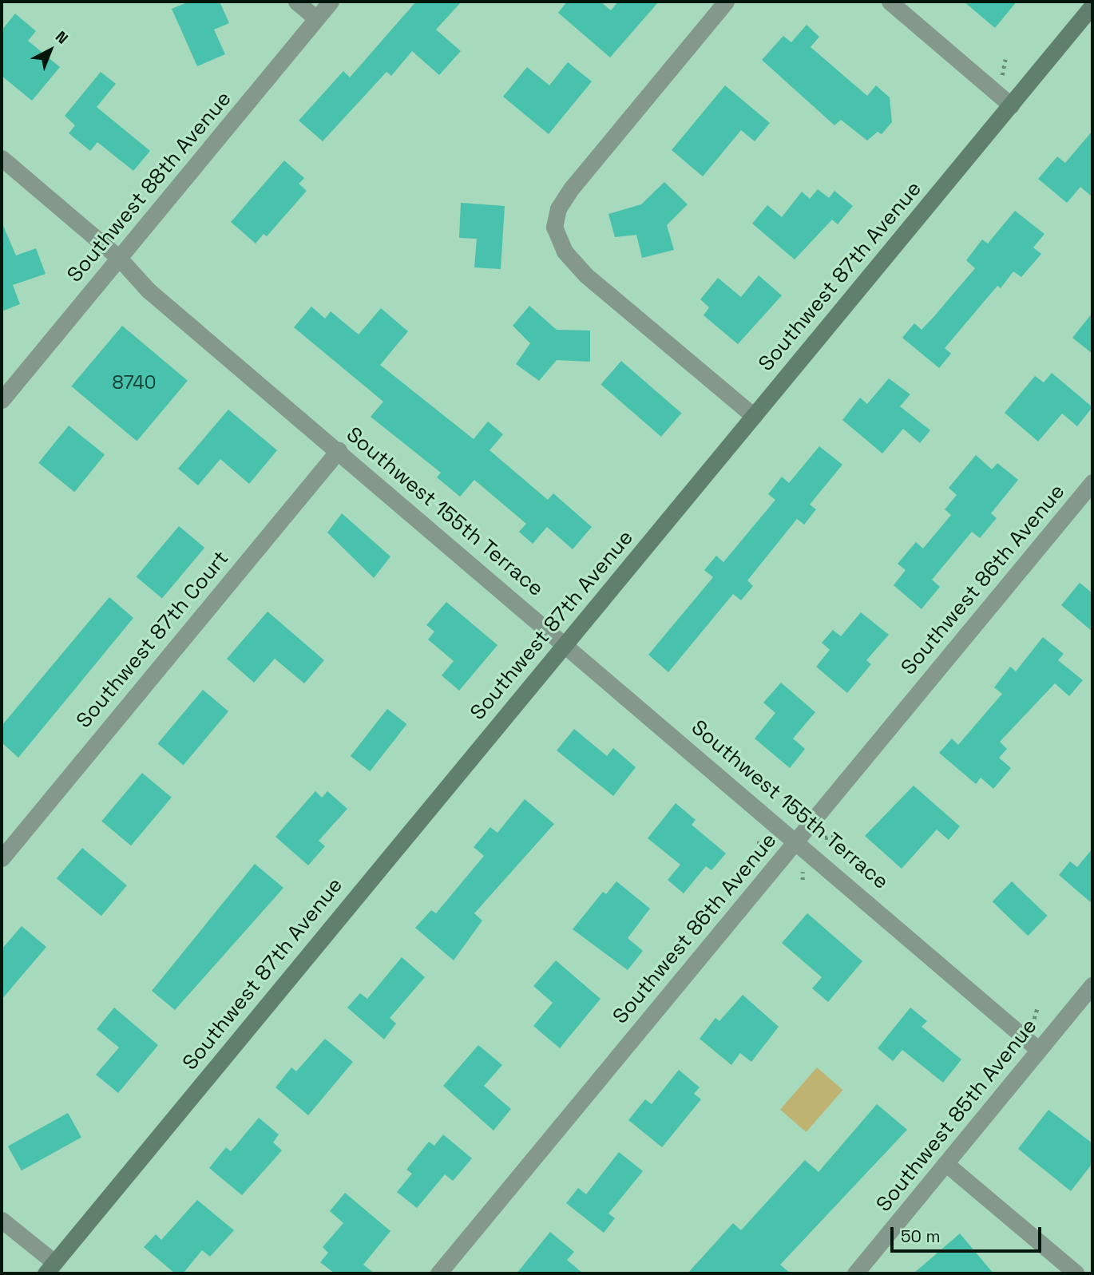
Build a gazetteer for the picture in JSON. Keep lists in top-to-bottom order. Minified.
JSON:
{"streets":{"street":["Southwest 88th Avenue","Southwest 87th Avenue","Southwest 155th Terrace","Southwest 86th Avenue","Southwest 87th Court","Southwest 85th Avenue"]},"crossings":[["Southwest 88th Avenue","Southwest 155th Terrace"],["Southwest 87th Avenue","Southwest 155th Terrace"],["Southwest 155th Terrace","Southwest 86th Avenue"],["Southwest 155th Terrace","Southwest 87th Court"],["Southwest 155th Terrace","Southwest 85th Avenue"]],"house_numbers":["8740"],"scale_bar":"50 m","north":"top right"}
